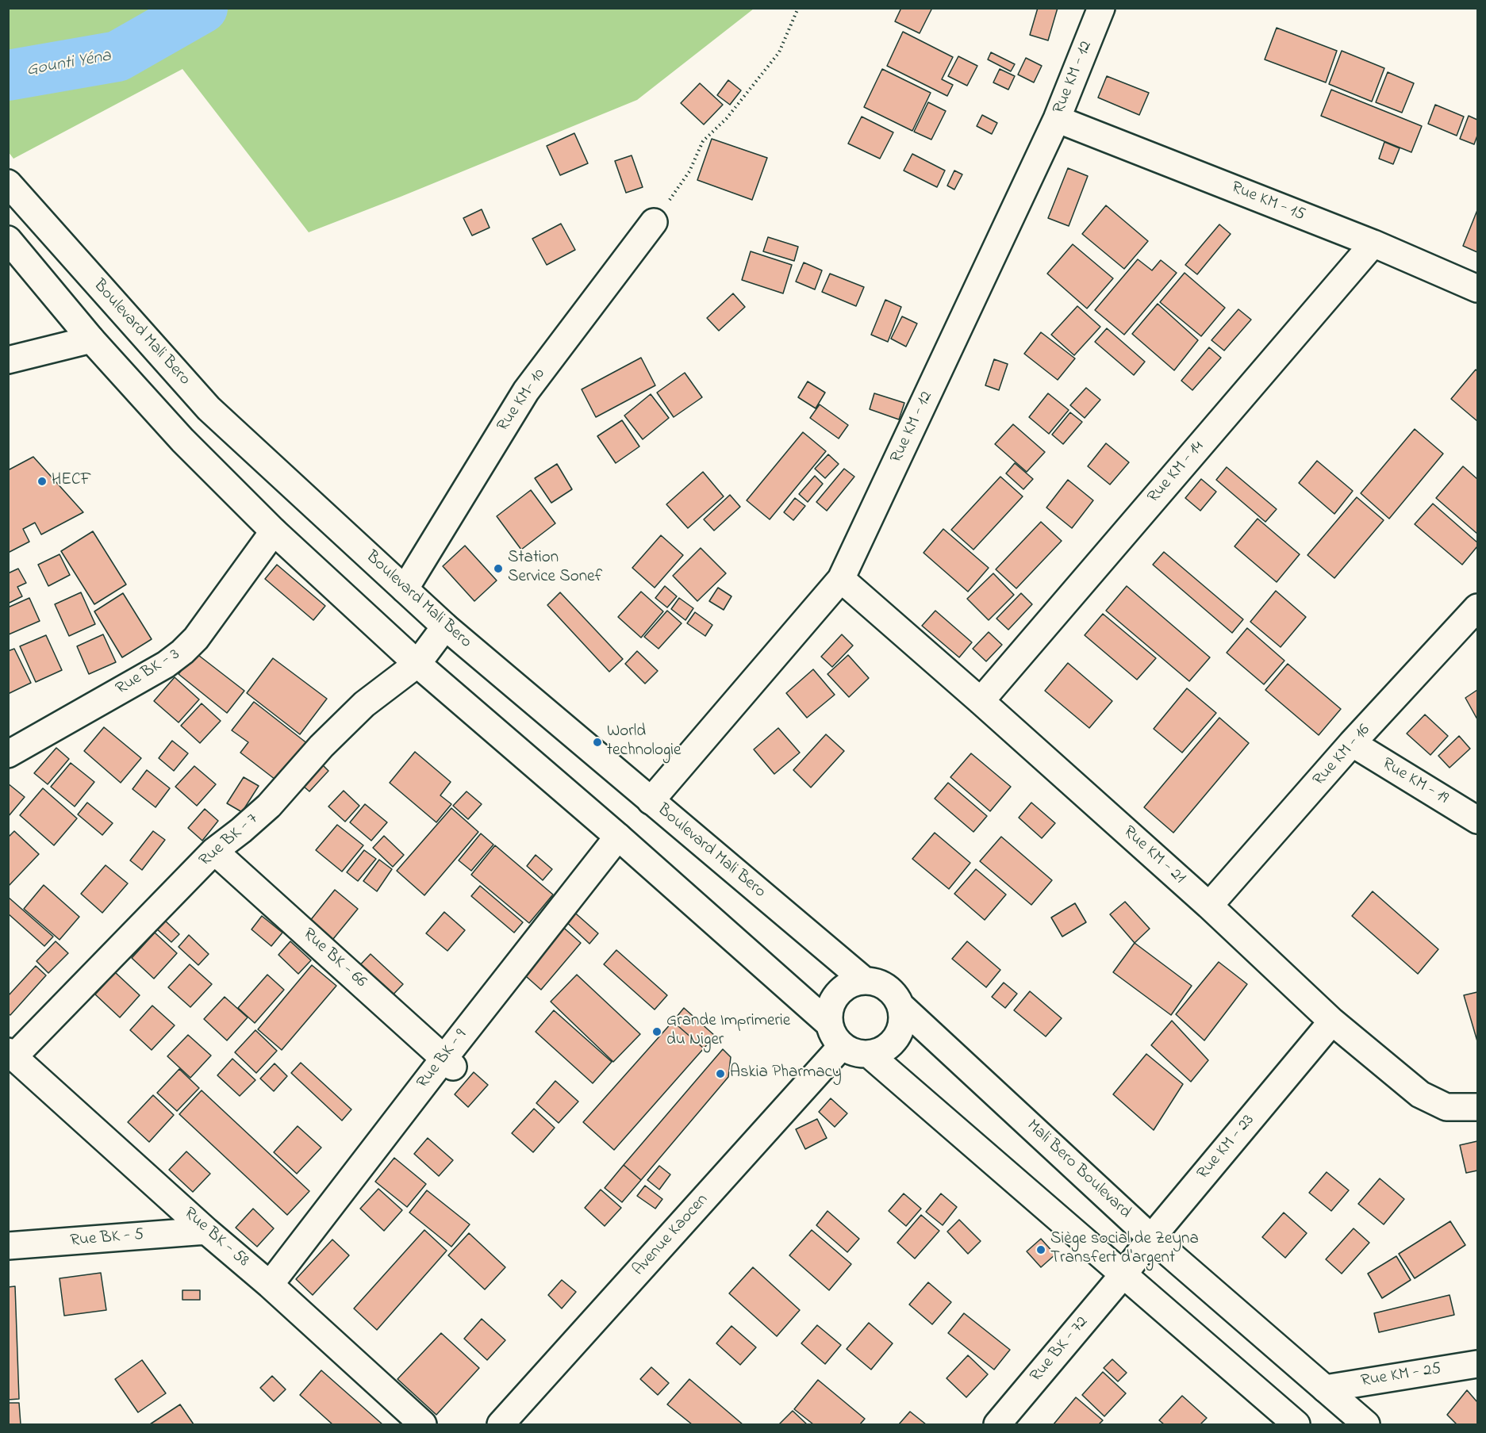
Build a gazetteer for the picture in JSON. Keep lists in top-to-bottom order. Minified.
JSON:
{"streets":{"street":["Rue KM - 12","Rue KM - 15","Boulevard Mali Bero","Rue KM- 10","Rue KM - 14","Rue BK - 3","Rue KM - 16","Rue KM - 19","Rue BK - 7","Rue KM - 21","Rue BK - 66","Rue BK - 9","Rue KM - 23","Mali Bero Boulevard","Avenue Kaocen","Rue BK - 58","Rue BK - 5","Rue BK - 72","Rue KM - 25"]},"crossings":[["Rue KM - 12","Rue KM - 15"],["Rue KM - 12","Boulevard Mali Bero"],["Rue KM - 12","Rue KM - 21"],["Rue KM - 15","Rue KM - 14"],["Boulevard Mali Bero","Rue KM- 10"],["Boulevard Mali Bero","Rue BK - 7"],["Boulevard Mali Bero","Mali Bero Boulevard"],["Boulevard Mali Bero","Avenue Kaocen"],["Rue KM - 14","Rue KM - 21"],["Rue KM - 16","Rue KM - 19"],["Rue KM - 16","Rue KM - 21"],["Rue BK - 7","Rue BK - 66"],["Rue BK - 7","Rue BK - 58"],["Rue KM - 21","Rue KM - 23"],["Rue BK - 66","Rue BK - 9"],["Rue BK - 9","Rue BK - 58"],["Rue KM - 23","Mali Bero Boulevard"],["Rue KM - 23","Rue BK - 72"],["Mali Bero Boulevard","Avenue Kaocen"],["Mali Bero Boulevard","Rue KM - 25"],["Rue BK - 58","Rue BK - 5"]],"water":["Gounti Yéna"],"places":["HECF","Station Service Sonef","World technologie","Grande Imprimerie du Niger","Askia Pharmacy","Siège social de Zeyna Transfert d'argent"]}
